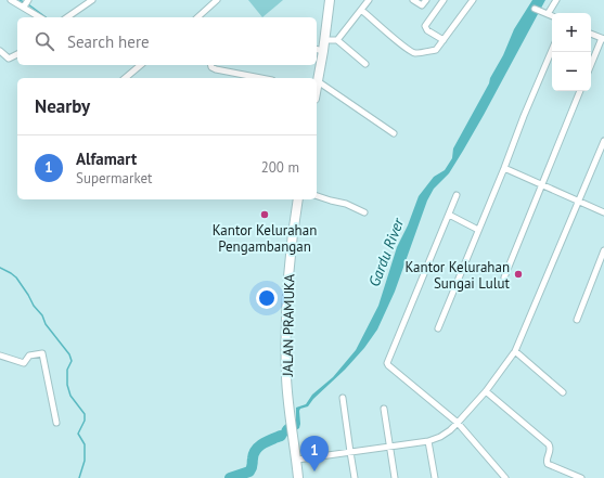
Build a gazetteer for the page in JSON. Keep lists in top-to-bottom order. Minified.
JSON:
{"streets":{"main road":["JALAN PRAMUKA"]},"water":["Gardu River"],"places":["Kantor Kelurahan Pengambangan","Kantor Kelurahan Sungai Lulut"],"page":{"map_buttons":["+","−"],"search":"Search here","heading":"Nearby","list":[{"mark":"1","name":"Alfamart","note":"Supermarket","value":"200 m"}],"pins":"1"}}
